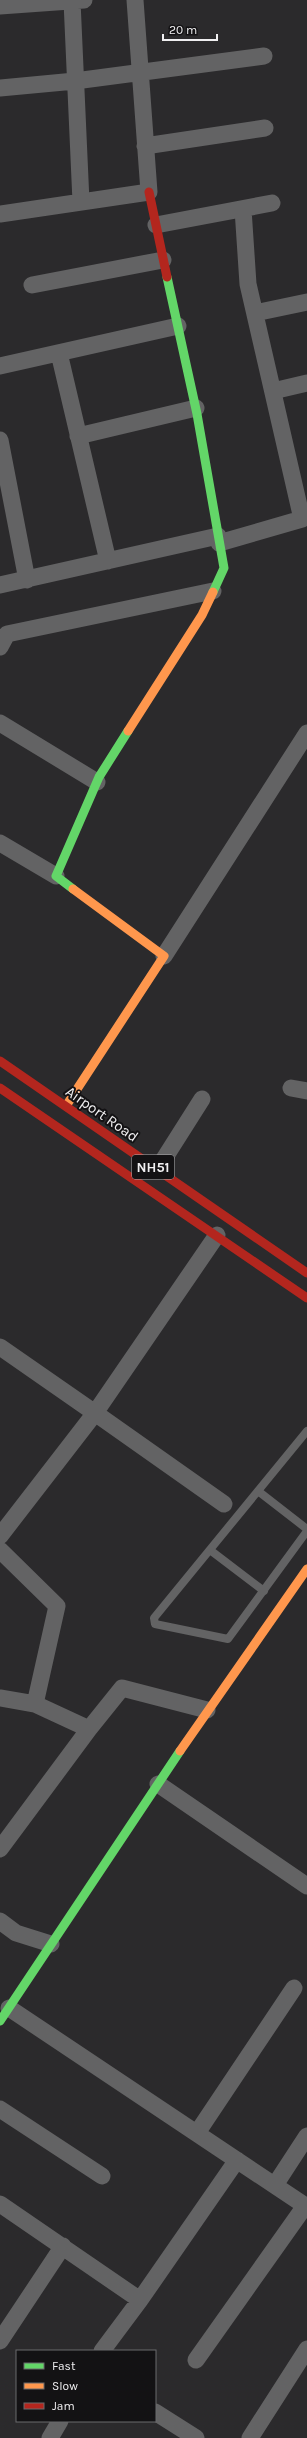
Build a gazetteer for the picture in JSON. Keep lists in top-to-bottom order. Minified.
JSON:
{"streets":{"main road":["Airport Road","NH51"]},"legend":["Fast","Slow","Jam"],"scale_bar":"20 m"}
